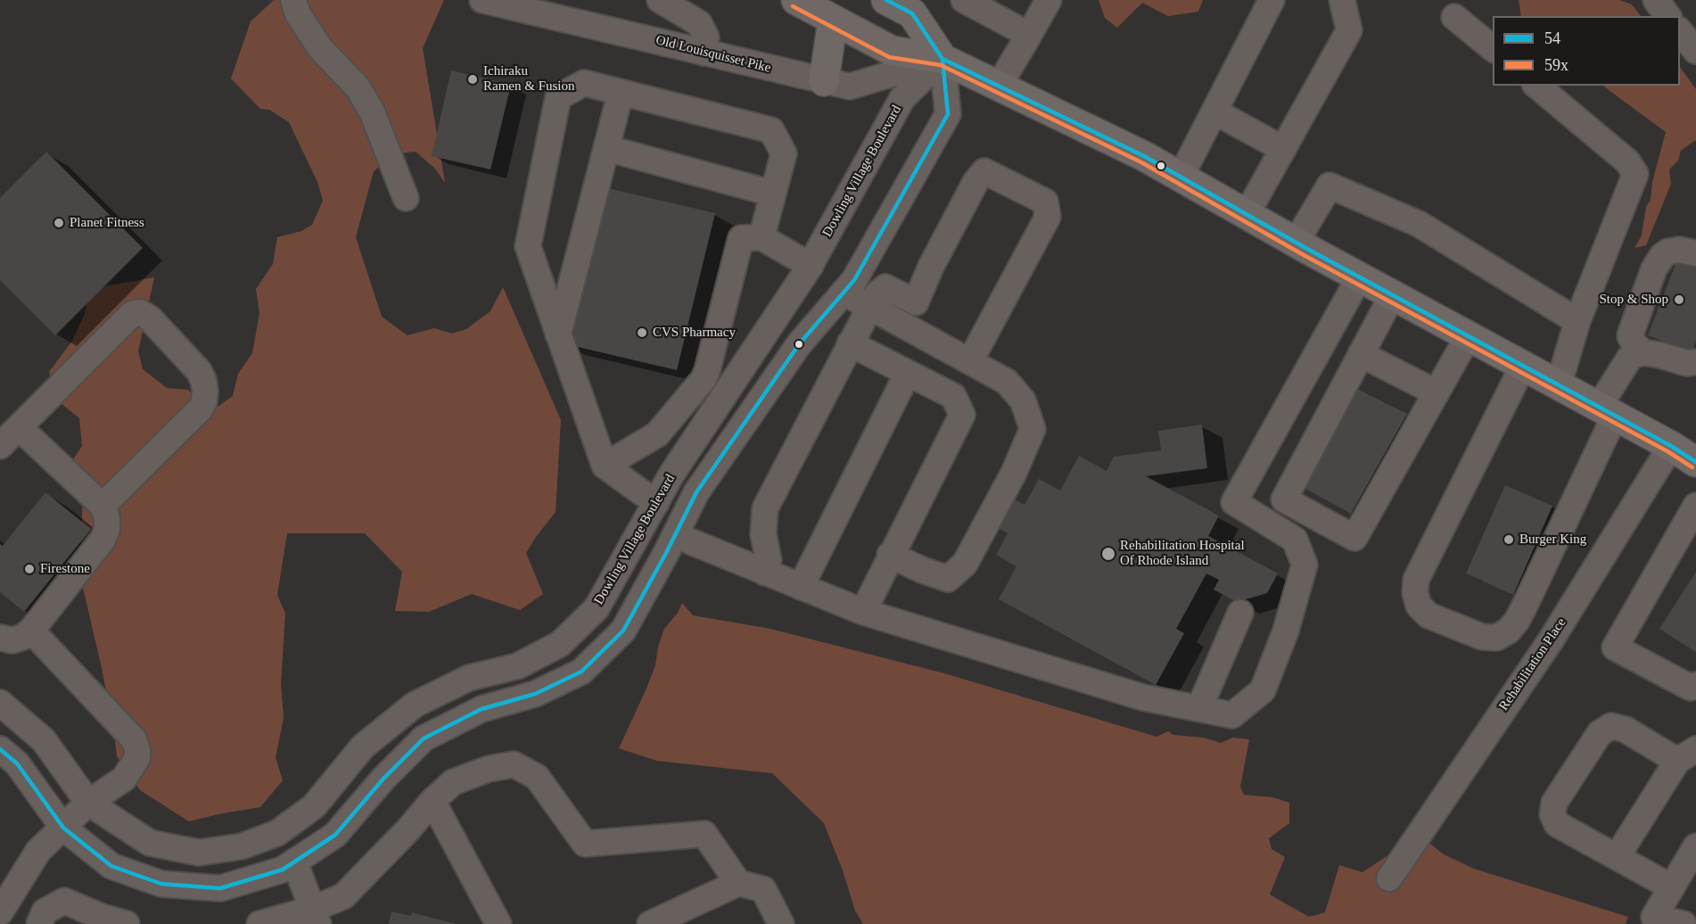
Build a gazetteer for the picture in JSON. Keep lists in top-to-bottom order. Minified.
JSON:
{"streets":{"street":["Old Louisquisset Pike","Dowling Village Boulevard","Rehabilitation Place"]},"crossings":[["Old Louisquisset Pike","Dowling Village Boulevard"]],"places":["Ichiraku Ramen & Fusion","Planet Fitness","Stop & Shop","CVS Pharmacy","Burger King","Rehabilitation Hospital Of Rhode Island","Firestone"],"lines":["transit line 54","transit line 59x"],"legend":["54","59x"]}
